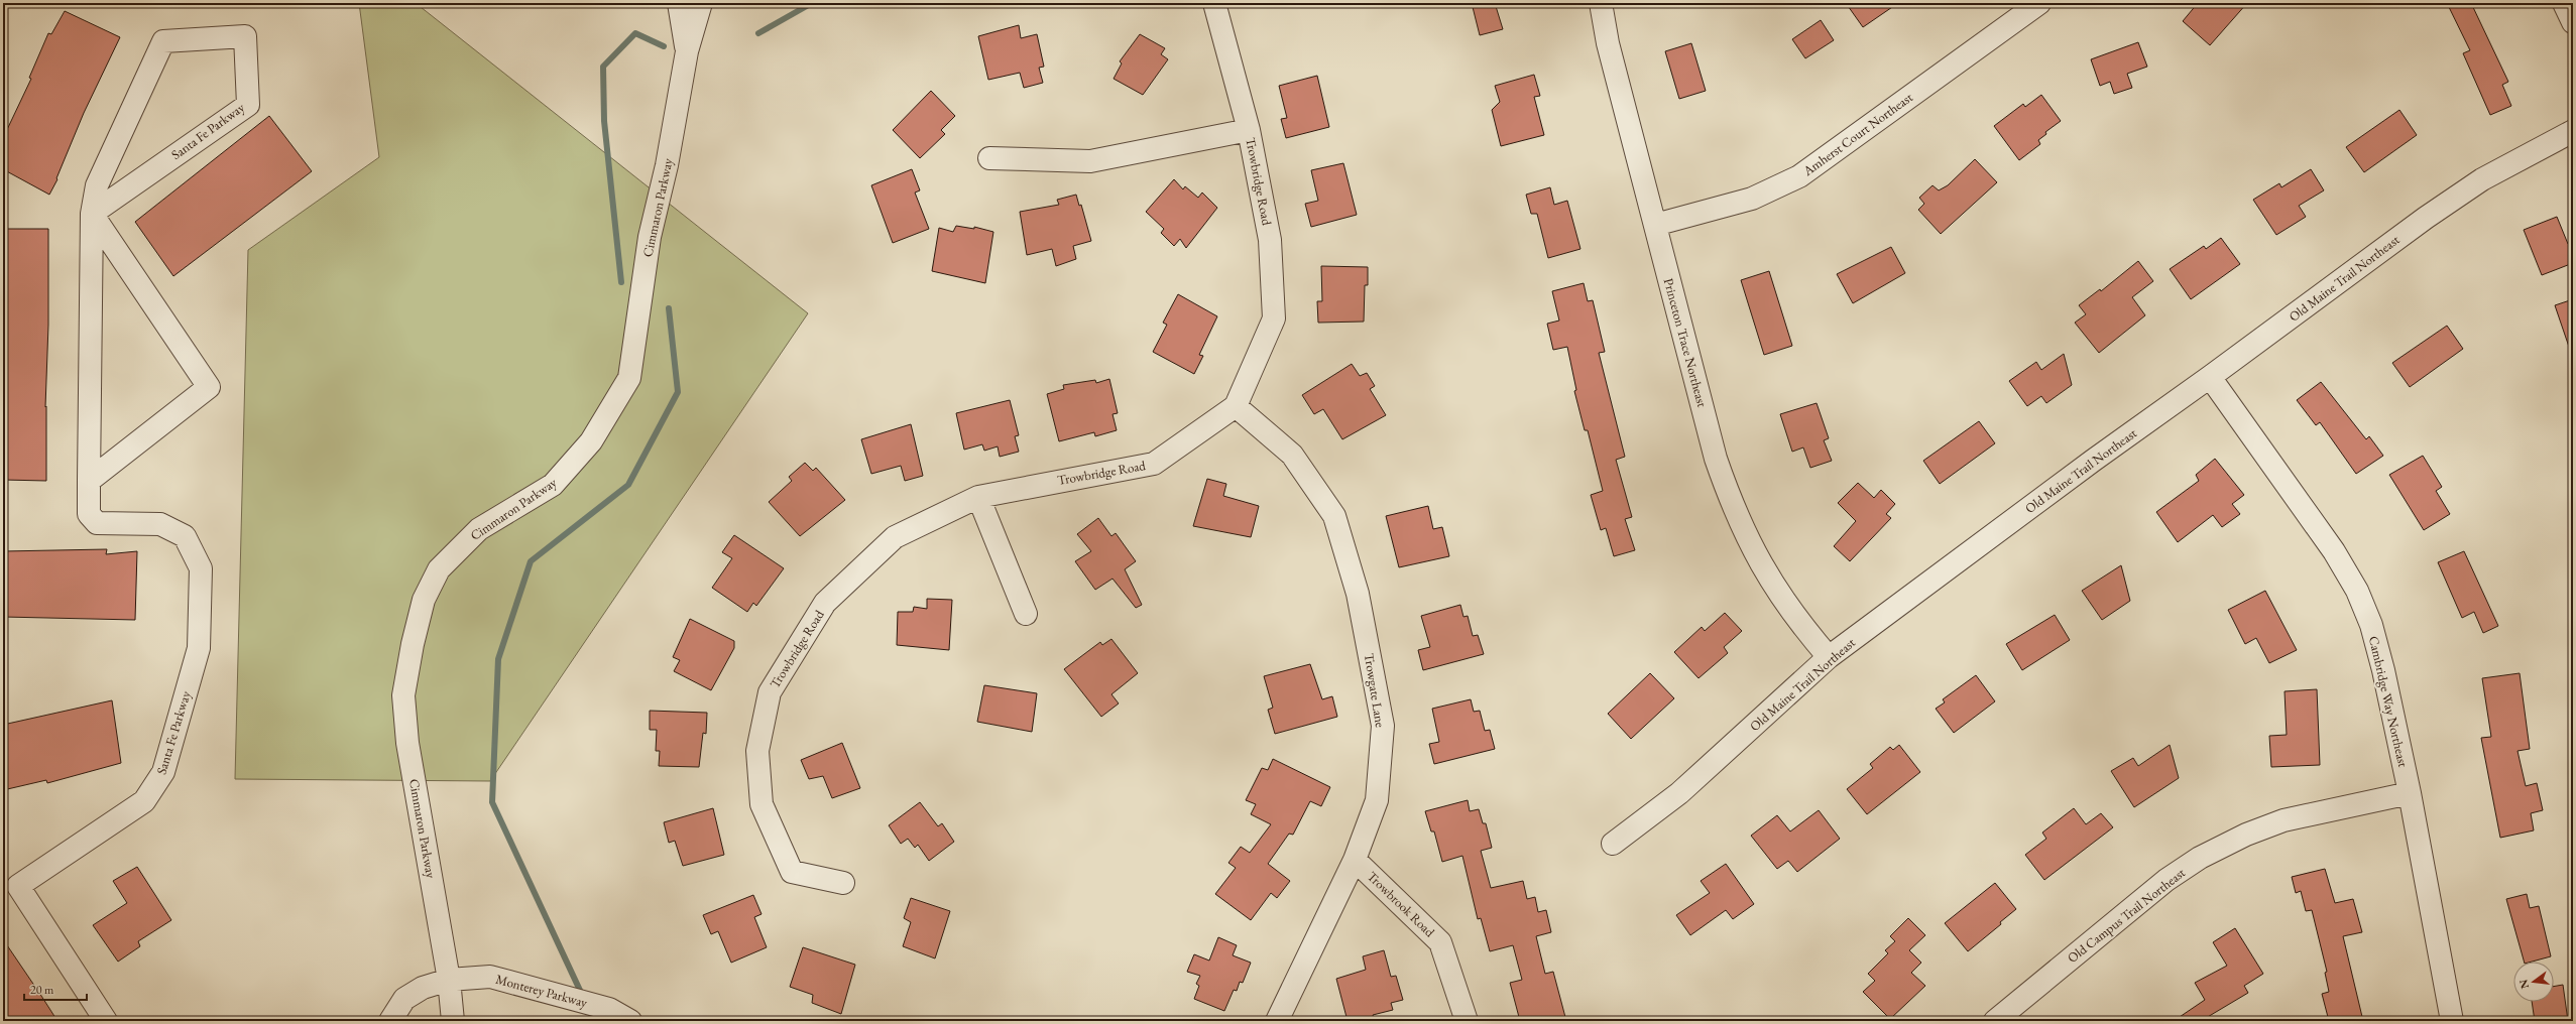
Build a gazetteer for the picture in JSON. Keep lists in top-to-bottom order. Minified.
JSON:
{"streets":{"street":["Santa Fe Parkway","Amherst Court Northeast","Trowbridge Road","Cimmaron Parkway","Old Maine Trail Northeast","Princeton Trace Northeast","Trowgate Lane","Cambridge Way Northeast","Trowbrook Road","Old Campus Trail Northeast","Monterey Parkway"]},"crossings":[["Amherst Court Northeast","Princeton Trace Northeast"],["Trowbridge Road","Trowgate Lane"],["Cimmaron Parkway","Monterey Parkway"],["Old Maine Trail Northeast","Princeton Trace Northeast"],["Old Maine Trail Northeast","Cambridge Way Northeast"],["Trowgate Lane","Trowbrook Road"],["Cambridge Way Northeast","Old Campus Trail Northeast"]],"scale_bar":"20 m","north":"left"}
